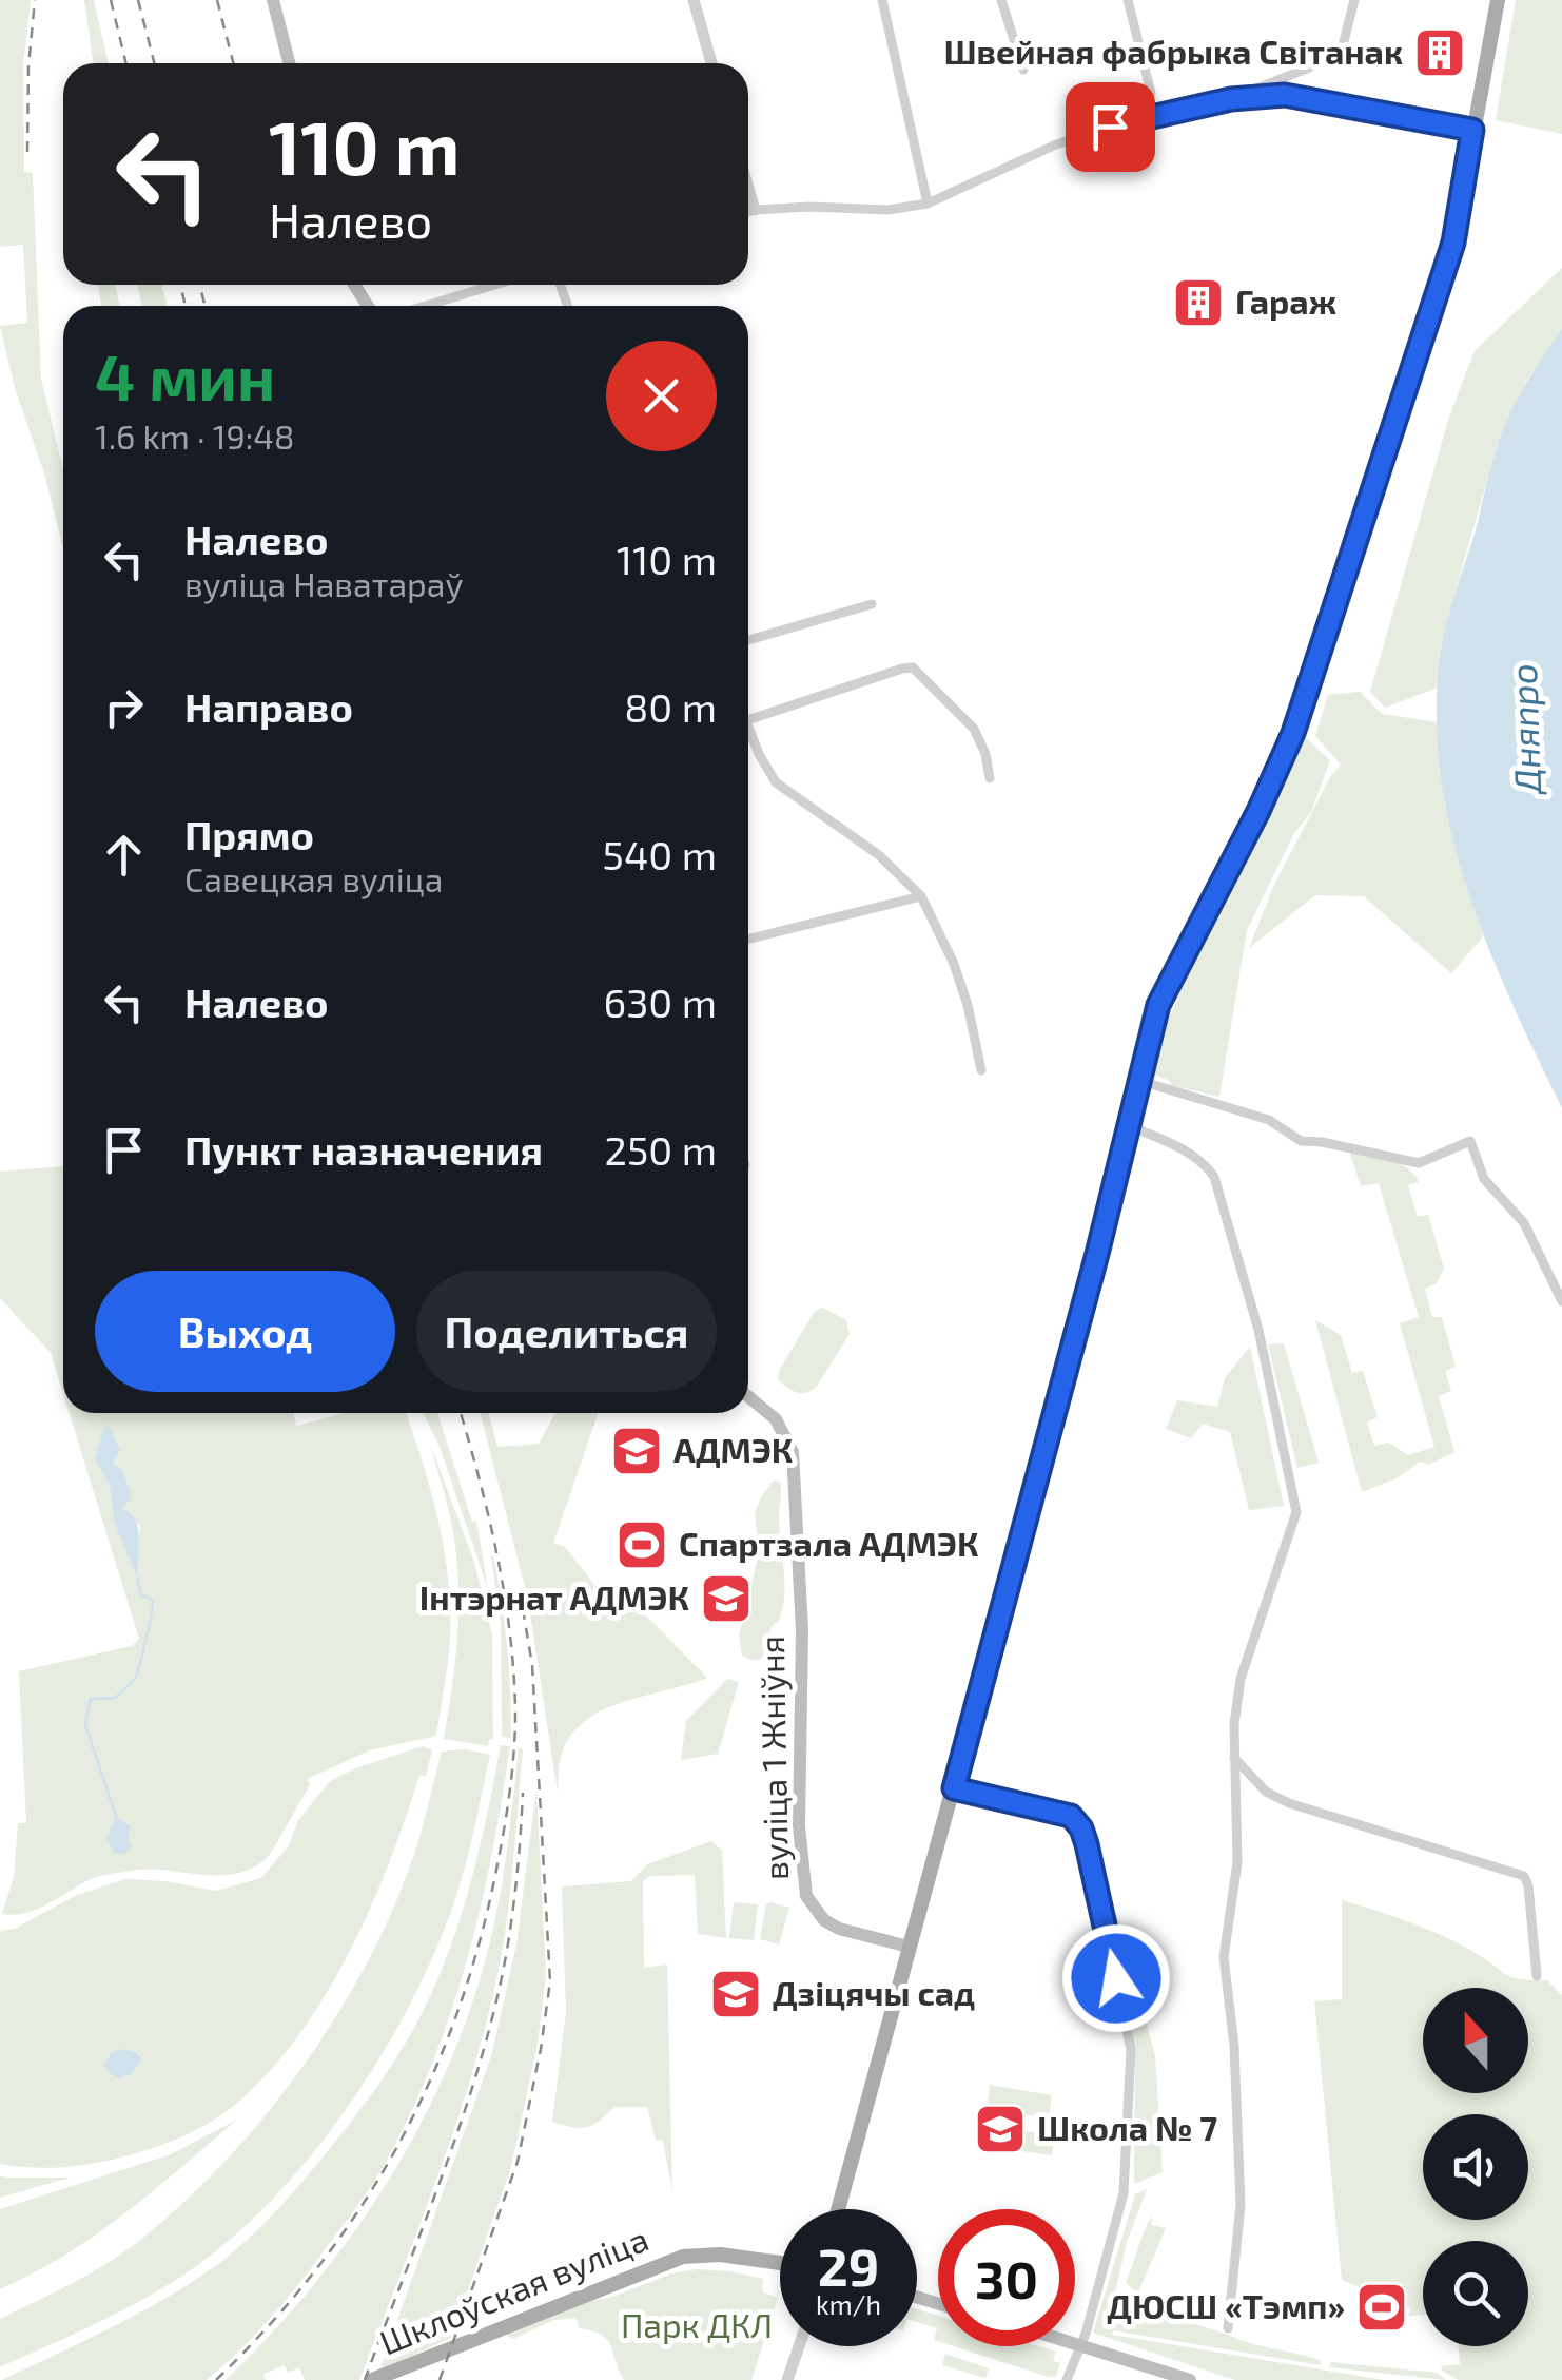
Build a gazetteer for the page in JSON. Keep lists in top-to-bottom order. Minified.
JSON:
{"streets":{"main road":["вуліца 1 Жніўня","Шклоўская вуліца"]},"water":["Дняпро"],"parks":["Парк ДКЛ"],"places":{"building":["Швейная фабрыка Світанак","Гараж"],"school or university":["АДМЭК","Інтэрнат АДМЭК","Дзіцячы сад","Школа № 7"],"sports":["Спартзала АДМЭК","ДЮСШ «Тэмп»"]},"north":"top","page":{"turn":["110 m","Налево"],"heading":["4 мин","1.6 km · 19:48"],"list":[{"name":"Налево","note":"вуліца Наватараў","value":"110 m"},{"name":"Направо","value":"80 m"},{"name":"Прямо","note":"Савецкая вуліца","value":"540 m"},{"name":"Налево","value":"630 m"},{"name":"Пункт назначения","value":"250 m"}],"buttons":["Выход","Поделиться"],"speed":"29 km/h","limit":"30"}}
